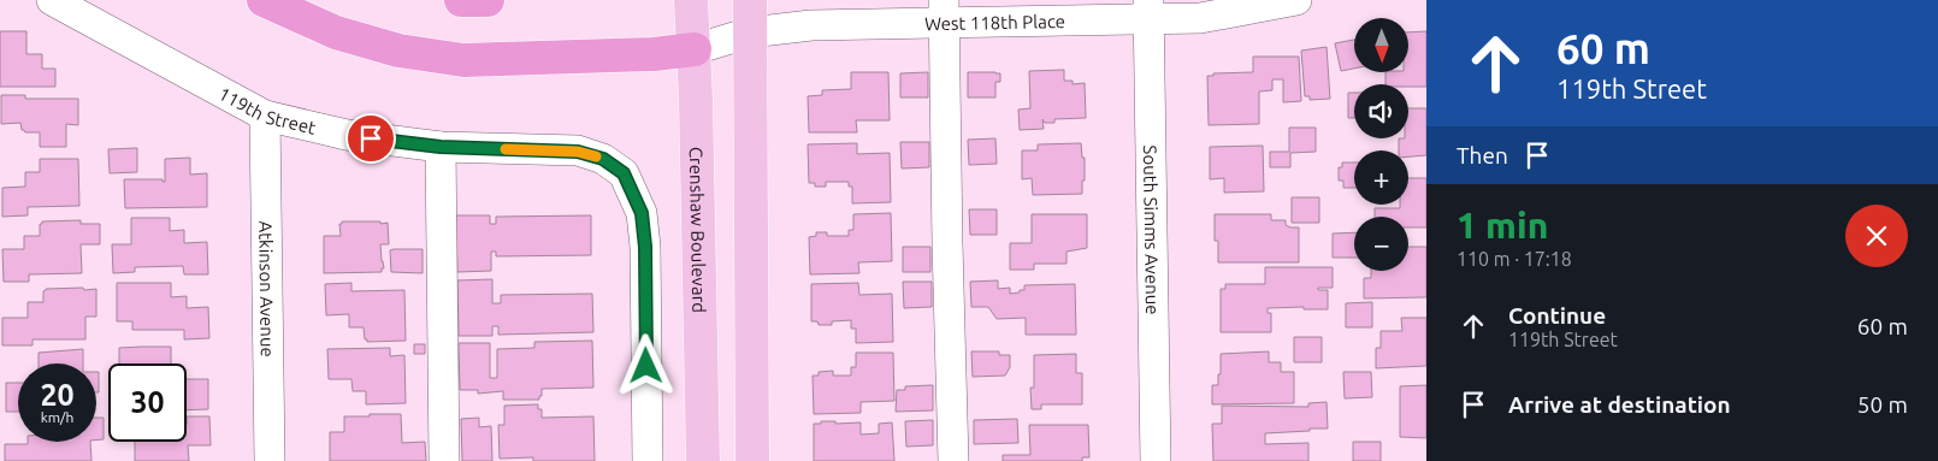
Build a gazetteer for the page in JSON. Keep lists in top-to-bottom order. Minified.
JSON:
{"streets":{"main road":["Crenshaw Boulevard"],"street":["West 118th Place","119th Street","South Simms Avenue","Atkinson Avenue"]},"crossings":[["West 118th Place","Crenshaw Boulevard"],["West 118th Place","South Simms Avenue"],["119th Street","Atkinson Avenue"]],"north":"bottom","page":{"turn":["60 m","119th Street"],"map_buttons":["+","−"],"then":"Then","heading":["1 min","110 m · 17:18"],"list":[{"name":"Continue","note":"119th Street","value":"60 m"},{"name":"Arrive at destination","value":"50 m"}],"speed":"20 km/h","limit":"30"}}
